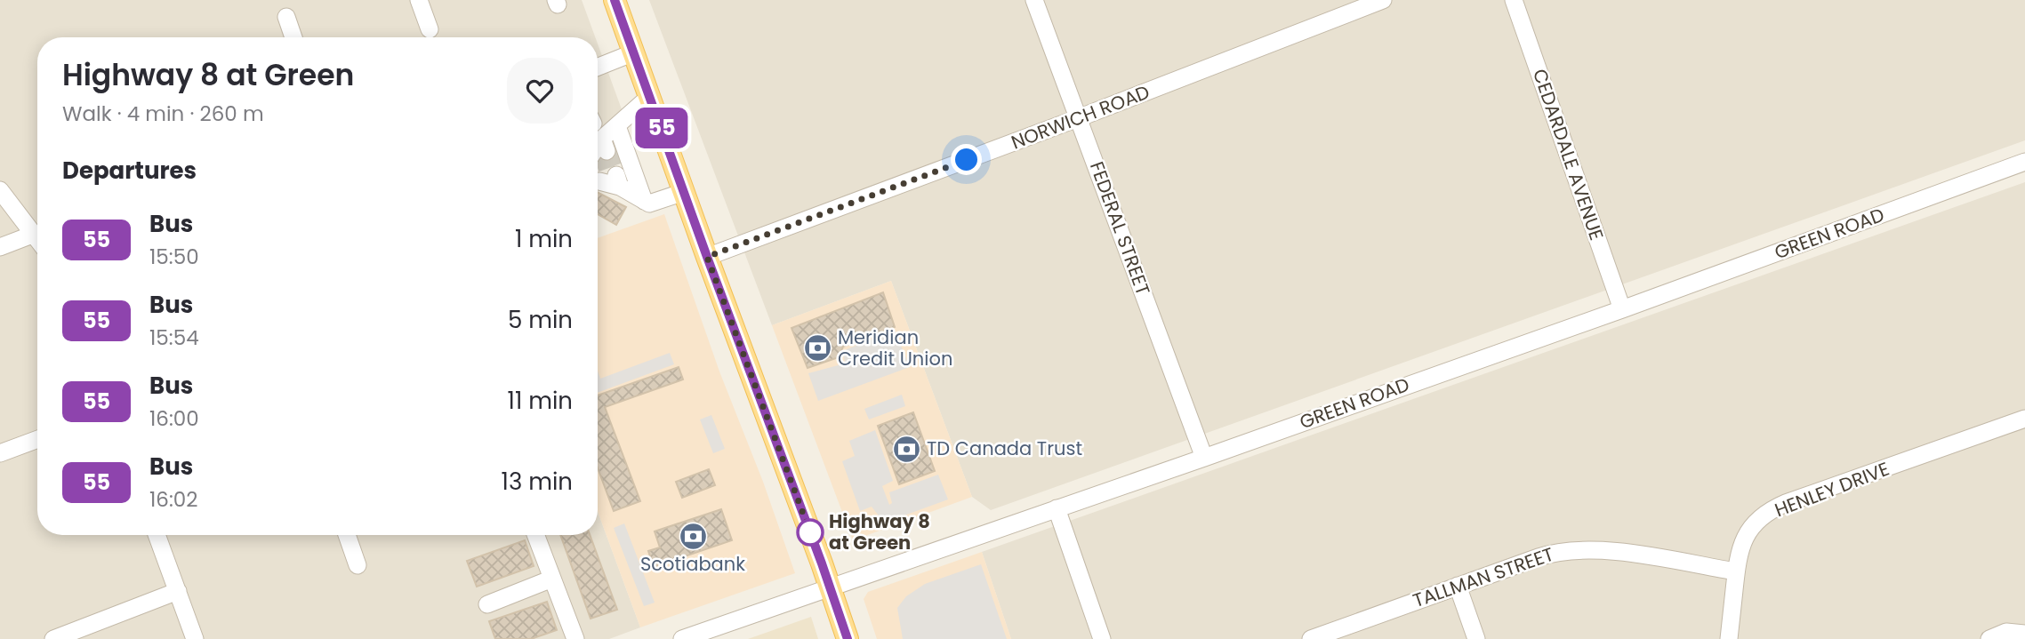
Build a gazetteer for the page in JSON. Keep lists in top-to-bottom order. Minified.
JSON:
{"streets":{"street":["NORWICH ROAD","CEDARDALE AVENUE","FEDERAL STREET","GREEN ROAD","HENLEY DRIVE","TALLMAN STREET"]},"crossings":[["NORWICH ROAD","FEDERAL STREET"],["CEDARDALE AVENUE","GREEN ROAD"],["FEDERAL STREET","GREEN ROAD"],["HENLEY DRIVE","TALLMAN STREET"]],"places":{"bank":["Meridian Credit Union","TD Canada Trust","Scotiabank"],"other":["Highway 8 at Green"]},"lines":["bus line 55"],"page":{"on_map":"55","heading":[["Highway 8 at Green","Walk · 4 min · 260 m"],"Departures"],"list":[{"mark":"55","name":"Bus","note":"15:50","value":"1 min"},{"mark":"55","name":"Bus","note":"15:54","value":"5 min"},{"mark":"55","name":"Bus","note":"16:00","value":"11 min"},{"mark":"55","name":"Bus","note":"16:02","value":"13 min"}]}}
